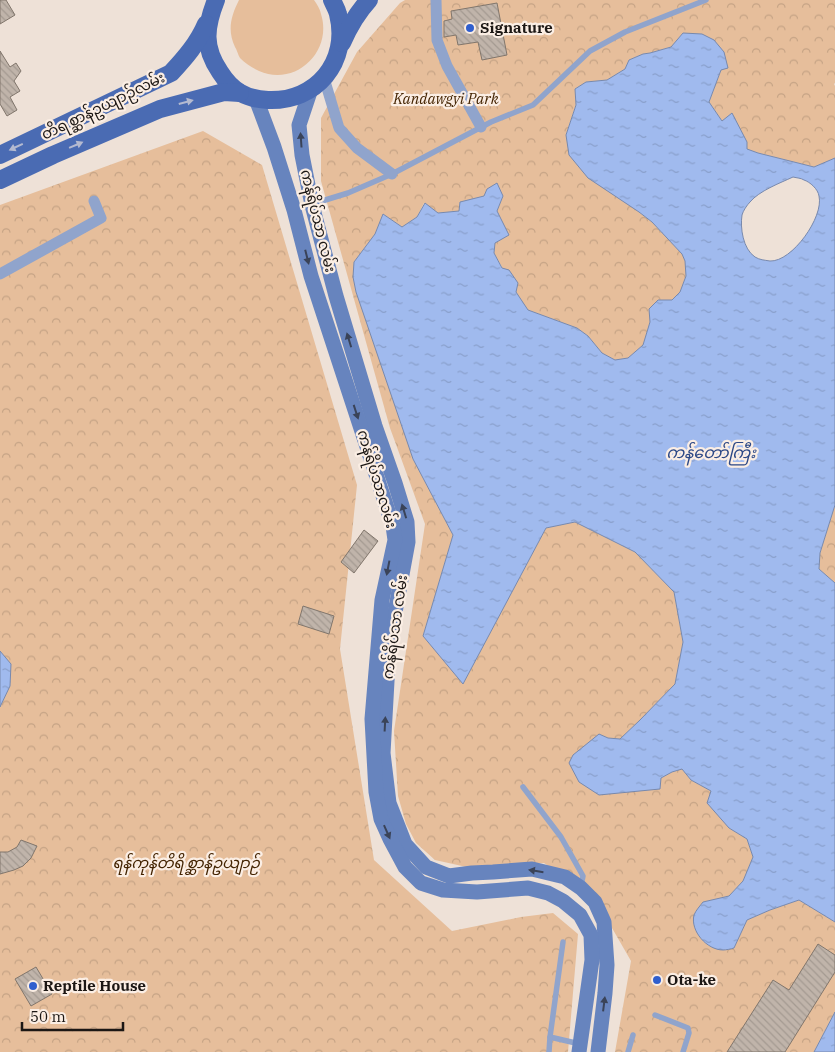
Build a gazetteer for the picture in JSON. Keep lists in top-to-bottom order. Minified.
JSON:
{"streets":{"main road":["တိရစ္ဆာန်ဥယျာဉ်လမ်း","ကန်ရိပ်သာ လမ်း","ကန်ရိပ်သာလမ်း"]},"crossings":[["တိရစ္ဆာန်ဥယျာဉ်လမ်း","ကန်ရိပ်သာ လမ်း"],["တိရစ္ဆာန်ဥယျာဉ်လမ်း","ကန်ရိပ်သာလမ်း"],["ကန်ရိပ်သာ လမ်း","ကန်ရိပ်သာလမ်း"]],"one_way":["ကန်ရိပ်သာ လမ်း","ကန်ရိပ်သာလမ်း"],"water":["ကန်တော်ကြီး"],"parks":["Kandawgyi Park","ရန်ကုန်တိရိစ္ဆာန်ဥယျာဉ်"],"places":["Signature","Ota-ke","Reptile House"],"scale_bar":"50 m"}
